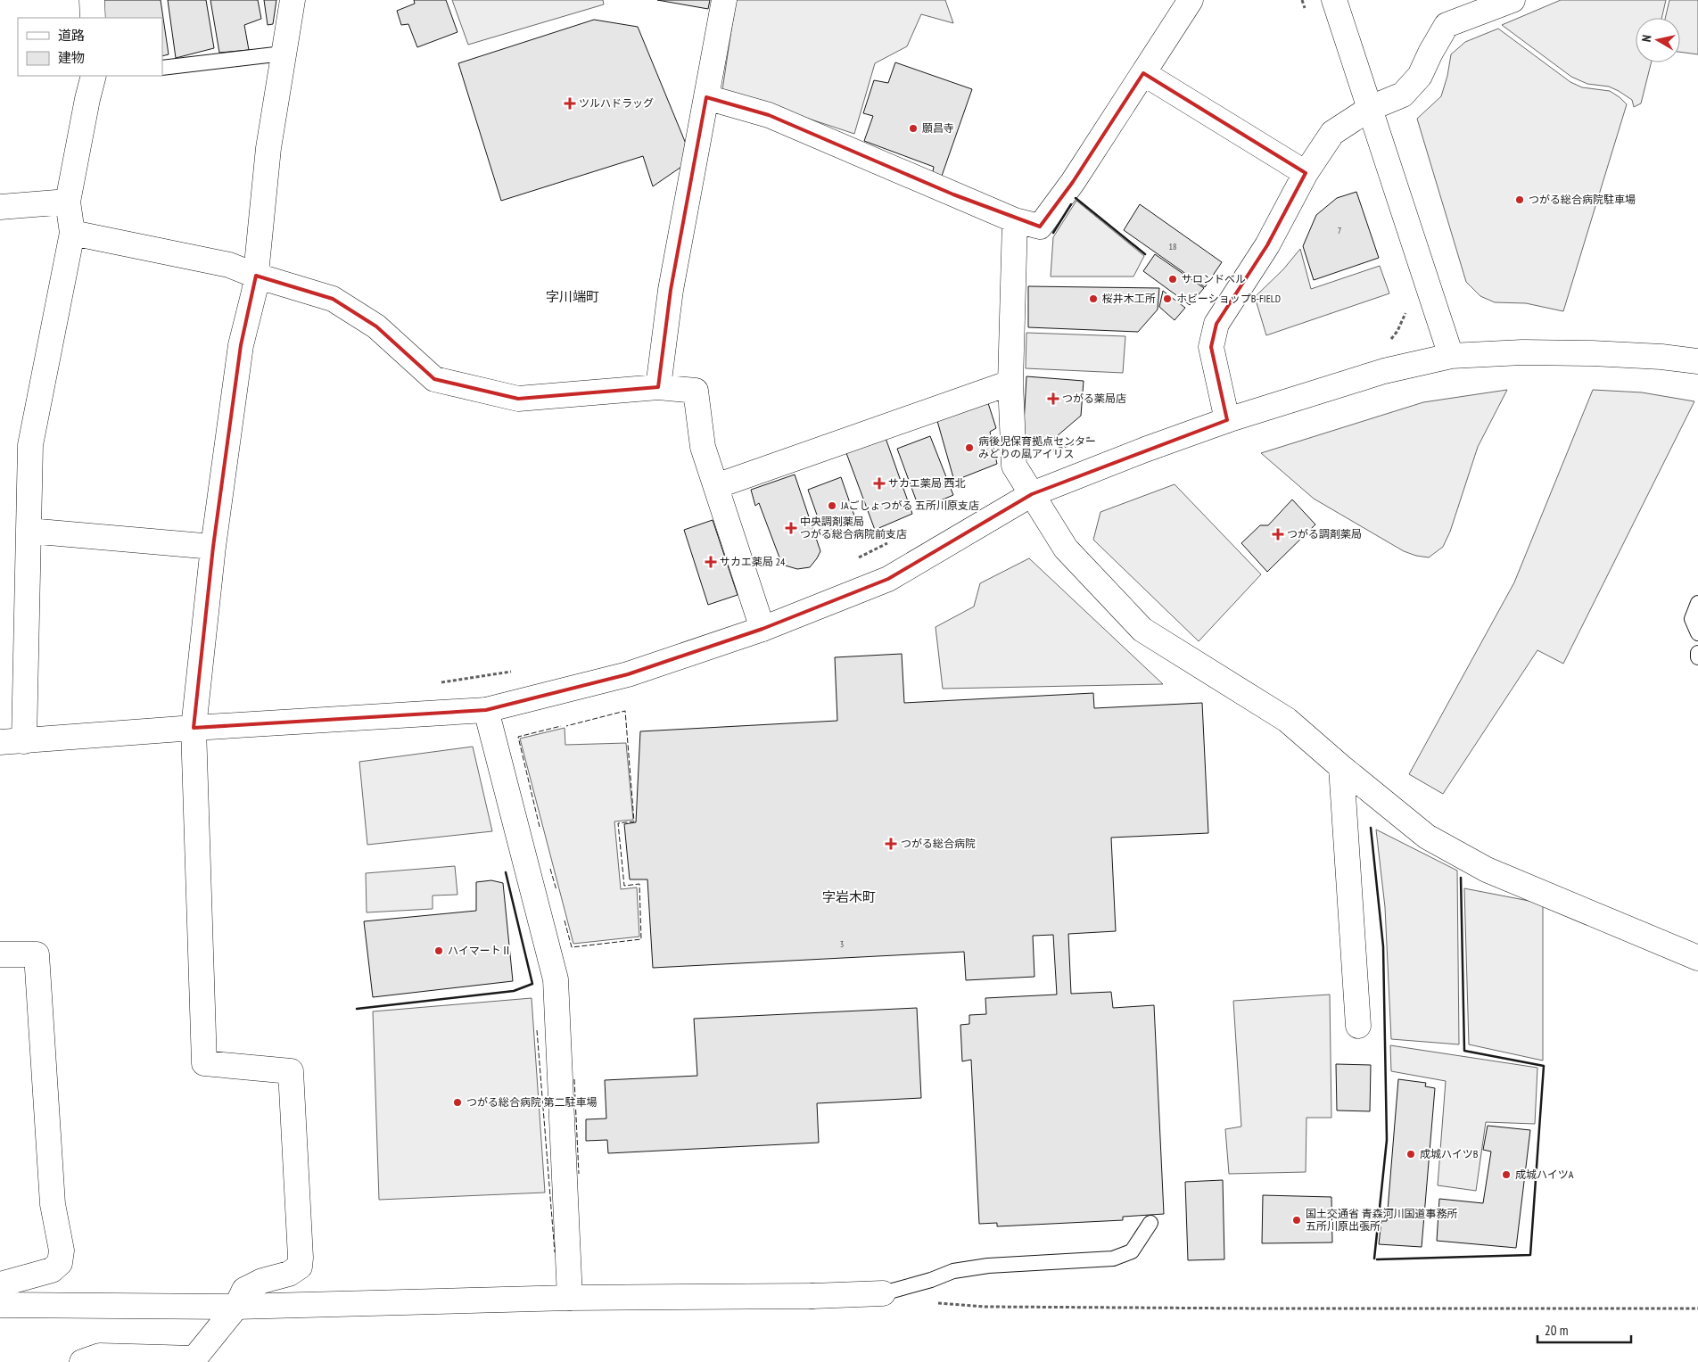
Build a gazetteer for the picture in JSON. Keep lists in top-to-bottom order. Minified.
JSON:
{"districts":["字川端町","字岩木町"],"places":{"health":["ツルハドラッグ","つがる薬局店","サカエ薬局 西北","中央調剤薬局 つがる総合病院前支店","つがる調剤薬局","サカエ薬局 24","つがる総合病院"],"other":["願昌寺","つがる総合病院駐車場","サロンドベル","桜井木工所","ホビーショップB-FIELD","病後児保育拠点センター みどりの風アイリス","JAごしょつがる 五所川原支店","ハイマートⅡ","つがる総合病院 第二駐車場","成城ハイツB","成城ハイツA","国土交通省 青森河川国道事務所 五所川原出張所"]},"house_numbers":["7","18","3"],"legend":["道路","建物"],"scale_bar":"20 m","north":"left"}
